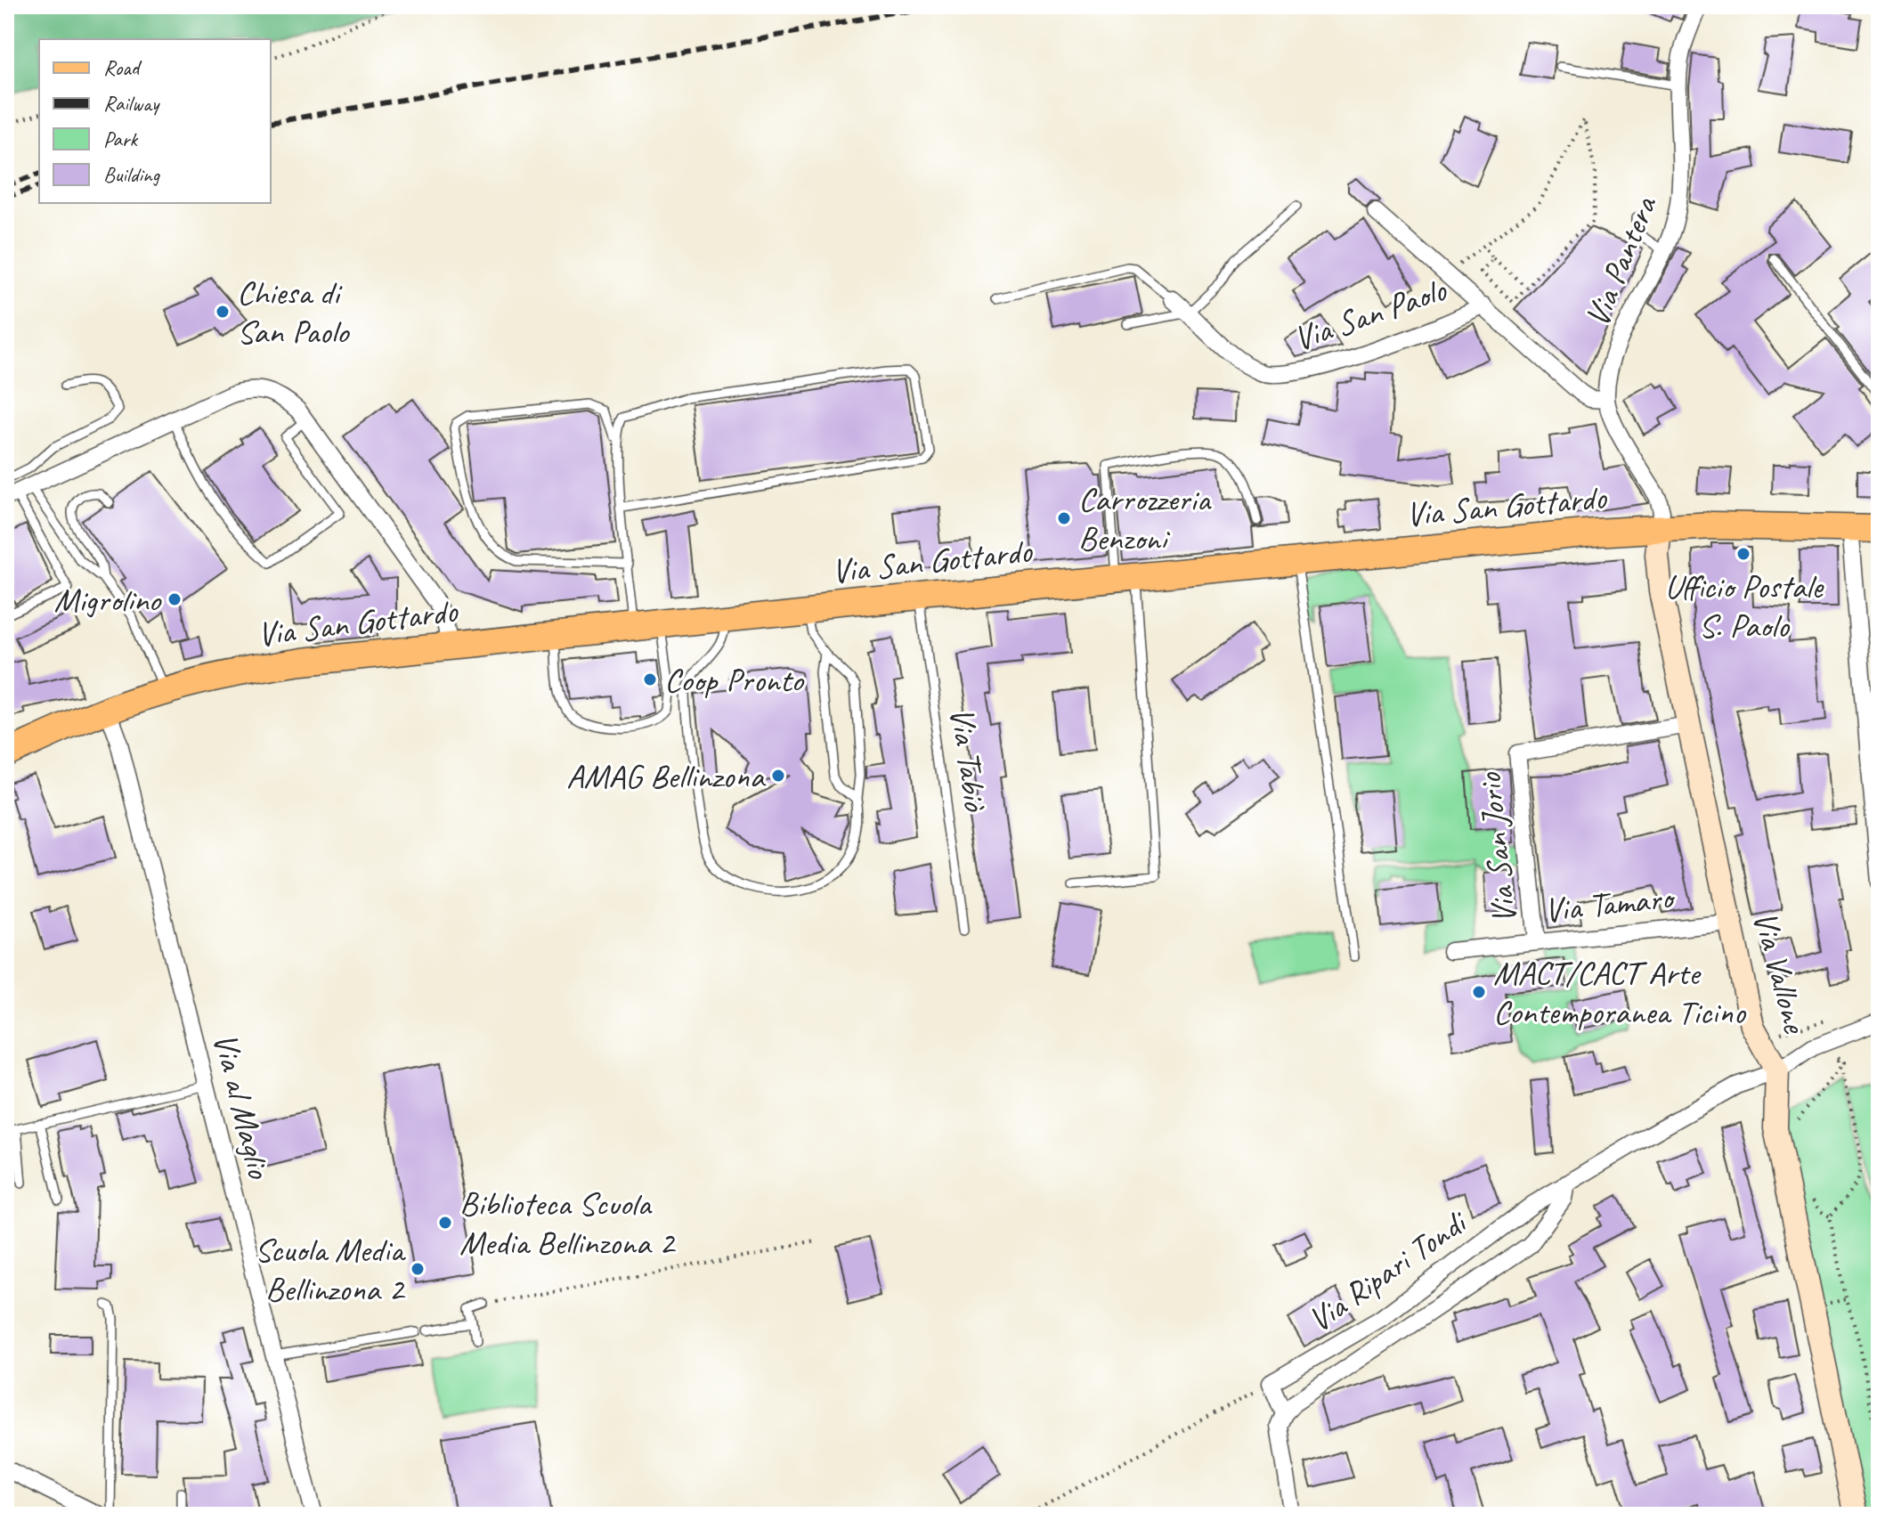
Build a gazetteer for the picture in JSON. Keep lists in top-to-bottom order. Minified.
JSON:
{"streets":{"main road":["Via San Gottardo"],"street":["Via Pantera","Via San Paolo","Via San Jorio","Via Tamaro","Via Vallone","Via al Maglio","Via Ripari Tondi"],"lane":["Via Tabiò"]},"crossings":[["Via San Gottardo","Via Tabiò"],["Via San Gottardo","Via Vallone"],["Via San Gottardo","Via al Maglio"],["Via San Jorio","Via Tamaro"],["Via San Jorio","Via Vallone"],["Via Tamaro","Via Vallone"],["Via Vallone","Via Ripari Tondi"]],"places":["Chiesa di San Paolo","Carrozzeria Benzoni","Ufficio Postale S. Paolo","Migrolino","Coop Pronto","AMAG Bellinzona","MACT/CACT Arte Contemporanea Ticino","Biblioteca Scuola Media Bellinzona 2","Scuola Media Bellinzona 2"],"legend":["Road","Railway","Park","Building"]}
